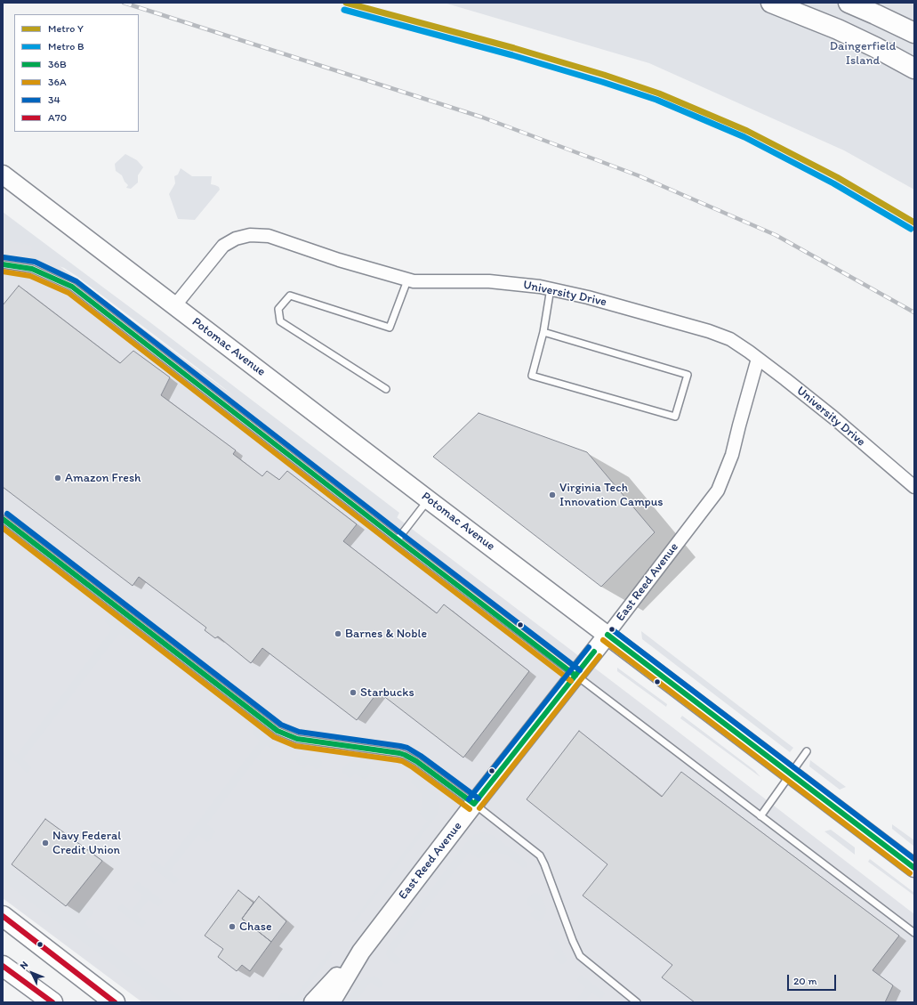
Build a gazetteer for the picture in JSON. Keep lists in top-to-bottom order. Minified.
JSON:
{"streets":{"street":["University Drive","Potomac Avenue","East Reed Avenue"]},"crossings":[["University Drive","Potomac Avenue"],["University Drive","East Reed Avenue"],["Potomac Avenue","East Reed Avenue"]],"parks":["Daingerfield Island"],"places":["Amazon Fresh","Virginia Tech Innovation Campus","Barnes & Noble","Starbucks","Navy Federal Credit Union","Chase"],"lines":["metro line Y","metro line B","transit line 34","transit line 36B","transit line 36A","transit line A70"],"legend":["Metro Y","Metro B","36B","36A","34","A70"],"scale_bar":"20 m","north":"top left"}
